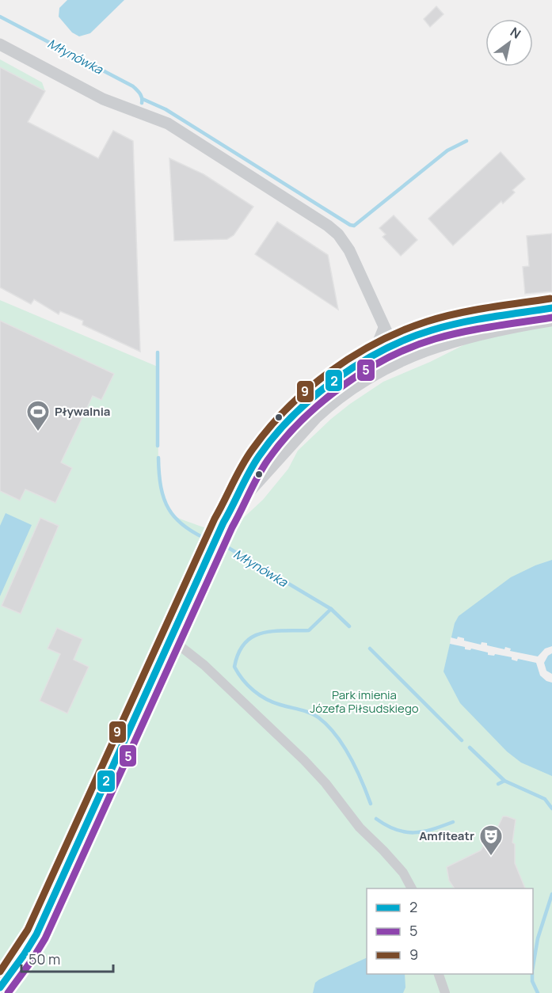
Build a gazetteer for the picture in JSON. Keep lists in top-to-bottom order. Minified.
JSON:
{"water":["Młynówka"],"parks":["Park imienia Józefa Piłsudskiego"],"places":{"sports":["Pływalnia"],"theatre":["Amfiteatr"]},"lines":["transit line 9","transit line 2","transit line 5"],"legend":["2","5","9"],"scale_bar":"50 m","north":"top right"}
